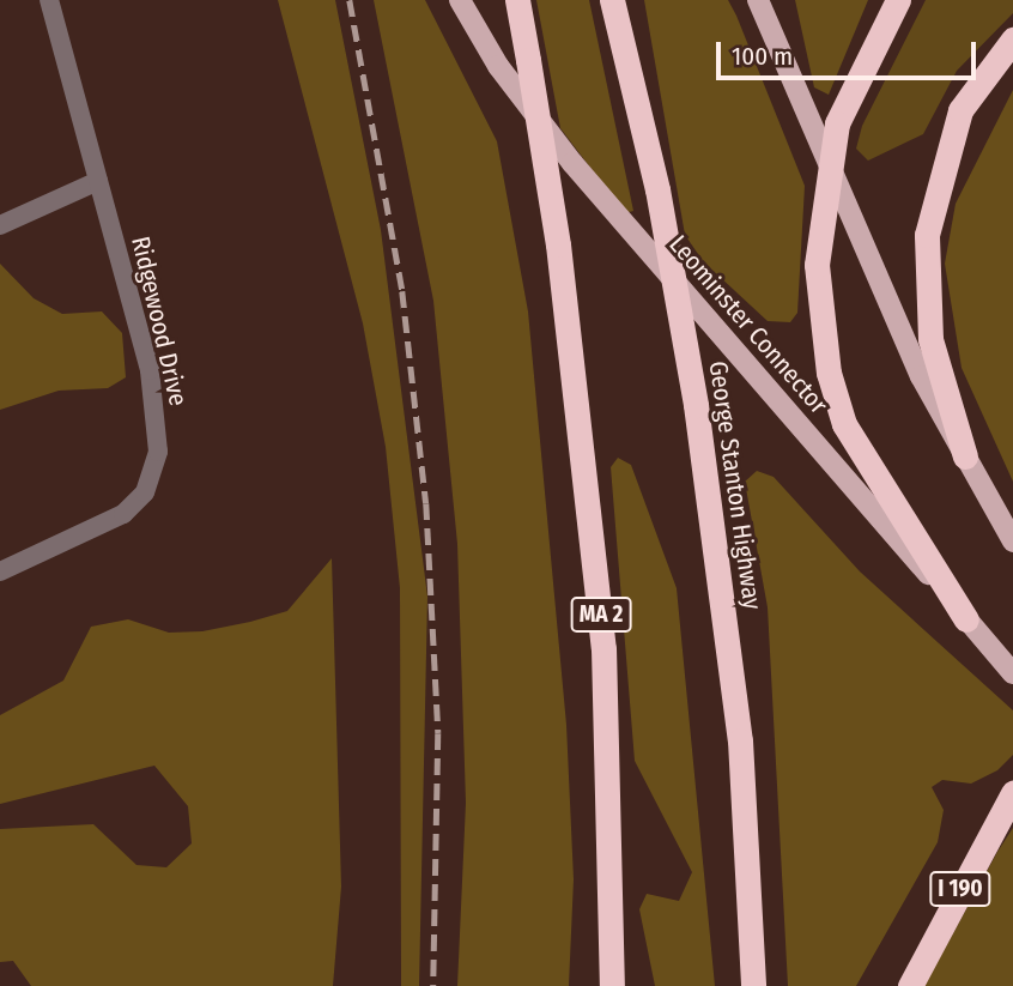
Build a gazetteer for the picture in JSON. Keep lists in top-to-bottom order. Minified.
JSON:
{"streets":{"highway":["George Stanton Highway","MA 2","I 190"],"main road":["Leominster Connector"],"street":["Ridgewood Drive"]},"crossings":[["Leominster Connector","MA 2"]],"scale_bar":"100 m"}
